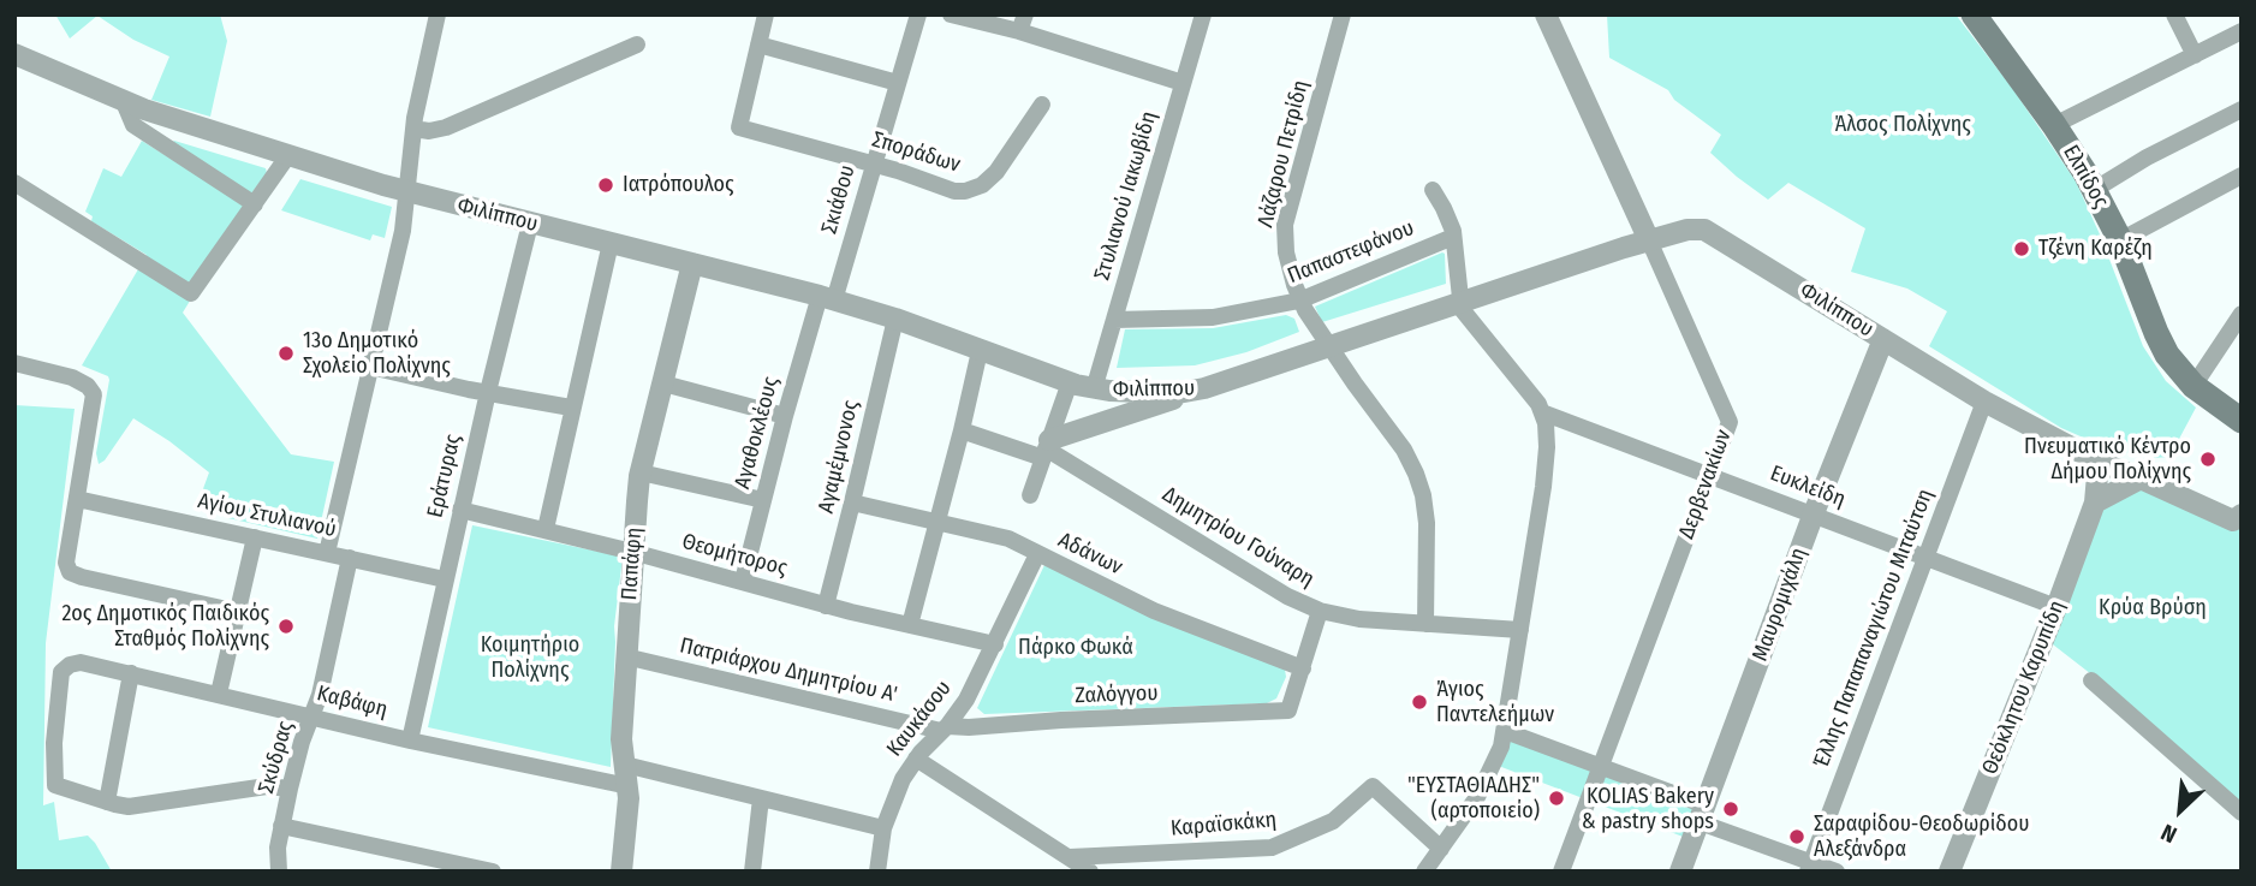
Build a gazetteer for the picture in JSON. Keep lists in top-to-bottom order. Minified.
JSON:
{"streets":{"main road":["Ελπίδος"],"street":["Σποράδων","Λάζαρου Πετρίδη","Στυλιανού Ιακωβίδη","Σκιάθου","Φιλίππου","Παπαστεφάνου","Αγαθοκλέους","Αγαμέμνονος","Εράτυρας","Δερβενακίων","Ευκλείδη","Αγίου Στυλιανού","Δημητρίου Γούναρη","Αδάνων","Θεομήτορος","Παπάφη","Μαυρομιχάλη","Έλλης Παπαπαναγιώτου Μιταύτση","Πατριάρχου Δημητρίου Α'","Θεόκλητου Καρυπίδη","Ζαλόγγου","Καβάφη","Καυκάσου","Σκύδρας","Καραϊσκάκη"]},"crossings":[["Σποράδων","Σκιάθου"],["Λάζαρου Πετρίδη","Φιλίππου"],["Λάζαρου Πετρίδη","Παπαστεφάνου"],["Λάζαρου Πετρίδη","Δημητρίου Γούναρη"],["Στυλιανού Ιακωβίδη","Φιλίππου"],["Στυλιανού Ιακωβίδη","Παπαστεφάνου"],["Σκιάθου","Φιλίππου"],["Σκιάθου","Αγαθοκλέους"],["Φιλίππου","Αγαθοκλέους"],["Φιλίππου","Αγαμέμνονος"],["Φιλίππου","Εράτυρας"],["Φιλίππου","Δερβενακίων"],["Φιλίππου","Παπάφη"],["Φιλίππου","Μαυρομιχάλη"],["Φιλίππου","Έλλης Παπαπαναγιώτου Μιταύτση"],["Φιλίππου","Θεόκλητου Καρυπίδη"],["Αγαθοκλέους","Θεομήτορος"],["Αγαμέμνονος","Αδάνων"],["Αγαμέμνονος","Θεομήτορος"],["Εράτυρας","Αγίου Στυλιανού"],["Εράτυρας","Θεομήτορος"],["Εράτυρας","Καβάφη"],["Δερβενακίων","Ευκλείδη"],["Ευκλείδη","Μαυρομιχάλη"],["Ευκλείδη","Έλλης Παπαπαναγιώτου Μιταύτση"],["Ευκλείδη","Θεόκλητου Καρυπίδη"],["Αγίου Στυλιανού","Σκύδρας"],["Αδάνων","Ζαλόγγου"],["Αδάνων","Καυκάσου"],["Θεομήτορος","Παπάφη"],["Θεομήτορος","Καυκάσου"],["Παπάφη","Πατριάρχου Δημητρίου Α'"],["Παπάφη","Καβάφη"],["Πατριάρχου Δημητρίου Α'","Ζαλόγγου"],["Πατριάρχου Δημητρίου Α'","Καυκάσου"],["Ζαλόγγου","Καυκάσου"],["Καβάφη","Καυκάσου"],["Καβάφη","Σκύδρας"]],"parks":["Άλσος Πολίχνης","Κρύα Βρύση","Κοιμητήριο Πολίχνης","Πάρκο Φωκά"],"places":["Ιατρόπουλος","Τζένη Καρέζη","13ο Δημοτικό Σχολείο Πολίχνης","Πνευματικό Κέντρο Δήμου Πολίχνης","2ος Δημοτικός Παιδικός Σταθμός Πολίχνης","Άγιος Παντελεήμων","\"ΕΥΣΤΑΘΙΑΔΗΣ\" (αρτοποιείο)","KOLIAS Bakery & pastry shops","Σαραφίδου-Θεοδωρίδου Αλεξάνδρα"],"north":"bottom left"}
